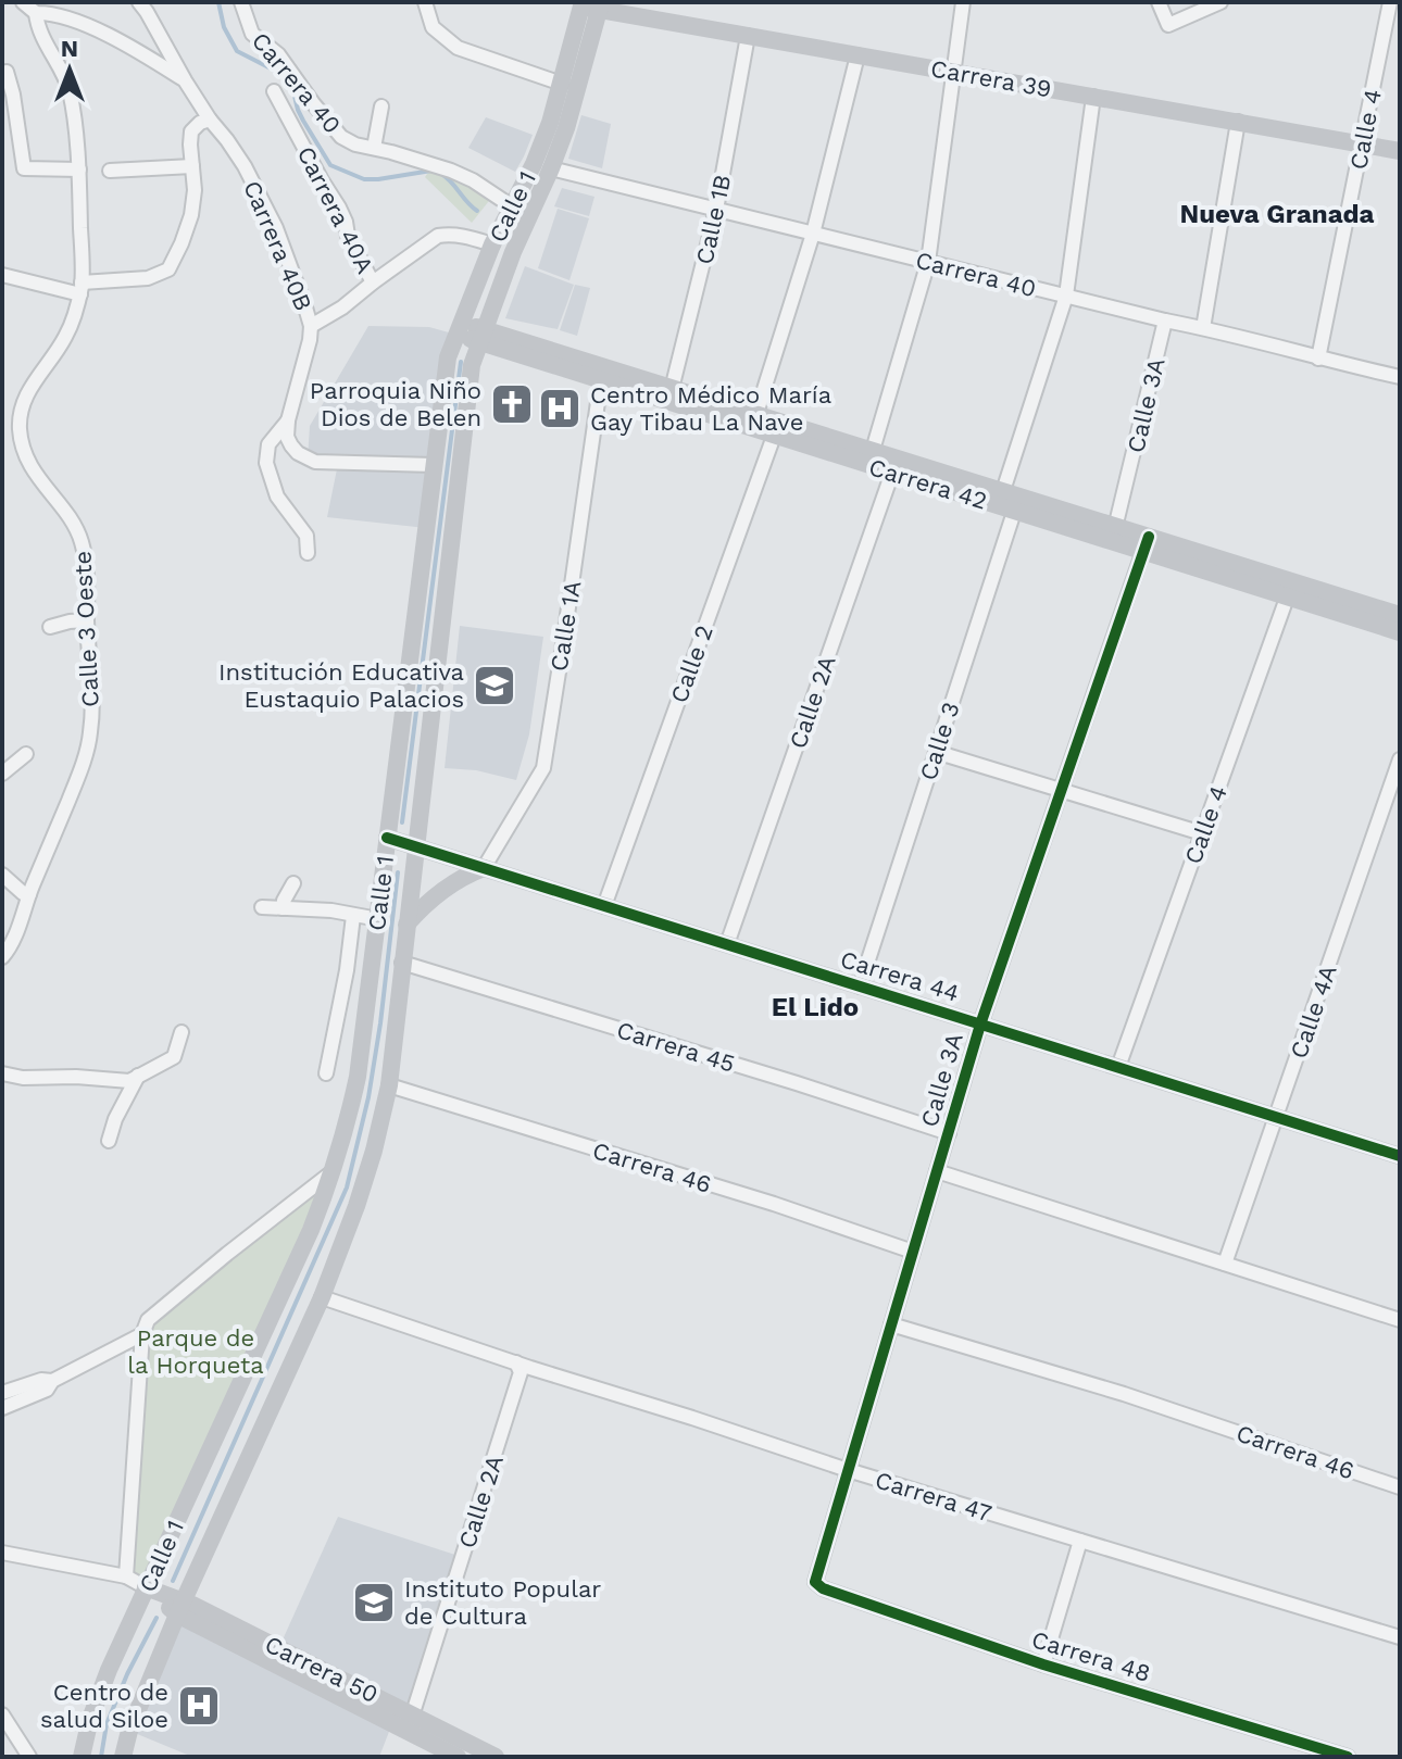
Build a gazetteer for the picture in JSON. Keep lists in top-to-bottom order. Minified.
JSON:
{"streets":{"main road":["Carrera 39","Calle 1","Carrera 42","Carrera 44","Carrera 50"],"street":["Carrera 40","Calle 4","Carrera 40A","Calle 1B","Carrera 40B","Calle 3A","Calle 1A","Calle 3 Oeste","Calle 2","Calle 2A","Calle 3","Calle 4A","Carrera 45","Carrera 46","Carrera 47","Carrera 48"]},"crossings":[["Carrera 39","Calle 4"],["Carrera 39","Calle 1"],["Carrera 39","Calle 1B"],["Carrera 39","Calle 3"],["Carrera 40","Calle 4"],["Carrera 40","Calle 1"],["Carrera 40","Calle 1B"],["Carrera 40","Calle 3A"],["Carrera 40","Calle 3"],["Calle 4","Carrera 42"],["Calle 4","Carrera 44"],["Calle 1","Carrera 42"],["Calle 1","Carrera 44"],["Calle 1","Carrera 45"],["Calle 1","Carrera 46"],["Calle 1","Carrera 47"],["Calle 1","Carrera 50"],["Calle 1B","Carrera 42"],["Carrera 40B","Calle 3 Oeste"],["Calle 3A","Carrera 42"],["Calle 3A","Carrera 44"],["Calle 3A","Carrera 45"],["Calle 3A","Carrera 46"],["Calle 3A","Carrera 47"],["Calle 3A","Carrera 48"],["Carrera 42","Calle 1A"],["Carrera 42","Calle 2"],["Carrera 42","Calle 2A"],["Carrera 42","Calle 3"],["Calle 1A","Carrera 44"],["Calle 2","Carrera 44"],["Calle 2A","Carrera 44"],["Calle 2A","Carrera 47"],["Calle 2A","Carrera 50"],["Calle 3","Carrera 44"],["Carrera 44","Calle 4A"]],"districts":["Nueva Granada","El Lido"],"parks":["Parque de la Horqueta"],"places":{"church":["Parroquia Niño Dios de Belen"],"hospital":["Centro Médico María Gay Tibau La Nave","Centro de salud Siloe"],"school or university":["Institución Educativa Eustaquio Palacios","Instituto Popular de Cultura"]},"north":"top"}
